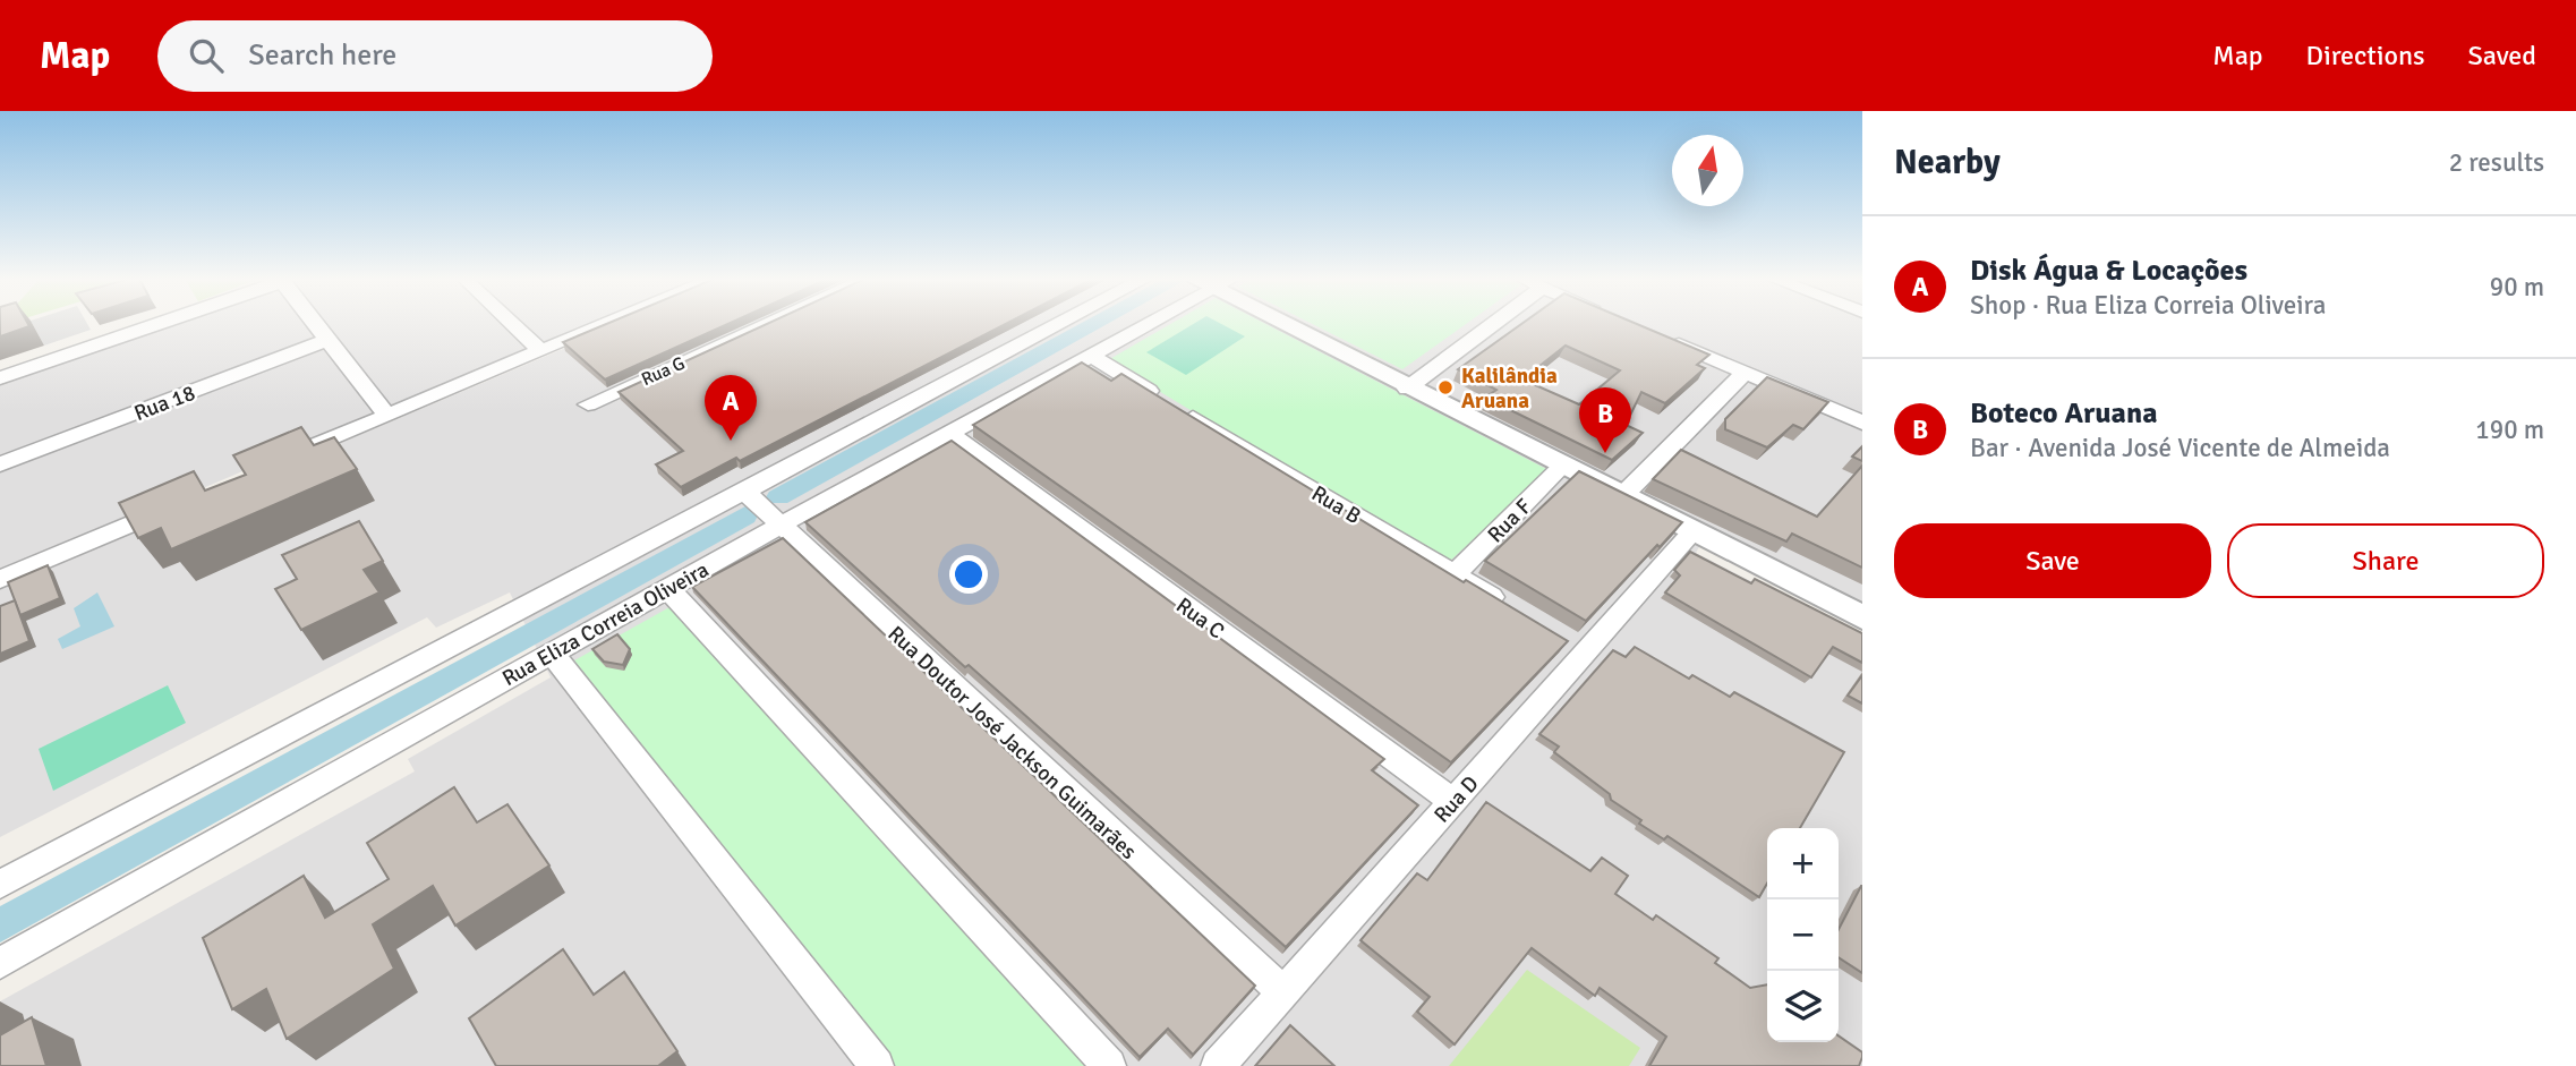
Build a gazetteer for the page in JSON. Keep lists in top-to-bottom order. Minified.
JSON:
{"streets":{"street":["Rua G","Rua 18","Rua B","Rua F","Rua C","Rua Eliza Correia Oliveira","Rua Doutor José Jackson Guimarães","Rua D"]},"crossings":[["Rua B","Rua F"],["Rua B","Rua Eliza Correia Oliveira"],["Rua C","Rua Eliza Correia Oliveira"],["Rua C","Rua D"],["Rua Eliza Correia Oliveira","Rua Doutor José Jackson Guimarães"],["Rua Doutor José Jackson Guimarães","Rua D"]],"places":["Kalilândia Aruana"],"north":"top","page":{"header":"Map","search":"Search here","nav":["Map","Directions","Saved"],"heading":["Nearby","2 results"],"list":[{"mark":"A","name":"Disk Água & Locações","note":"Shop · Rua Eliza Correia Oliveira","value":"90 m"},{"mark":"B","name":"Boteco Aruana","note":"Bar · Avenida José Vicente de Almeida","value":"190 m"}],"pins":["A","B"],"buttons":["Save","Share"],"map_buttons":["+","−"]}}
